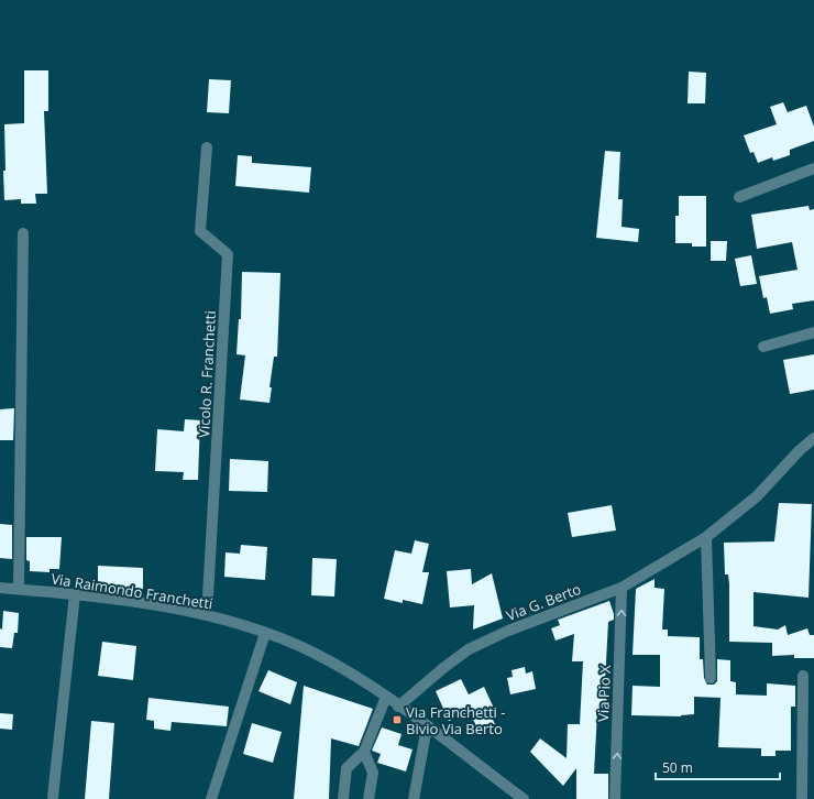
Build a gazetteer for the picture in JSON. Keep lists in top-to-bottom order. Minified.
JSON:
{"streets":{"street":["Vicolo R. Franchetti","Via Raimondo Franchetti","Via G. Berto","Via Pio X"]},"crossings":[["Vicolo R. Franchetti","Via Raimondo Franchetti"],["Via Raimondo Franchetti","Via G. Berto"],["Via G. Berto","Via Pio X"]],"places":{"transit":["Via Franchetti - Bivio Via Berto"]},"scale_bar":"50 m"}
